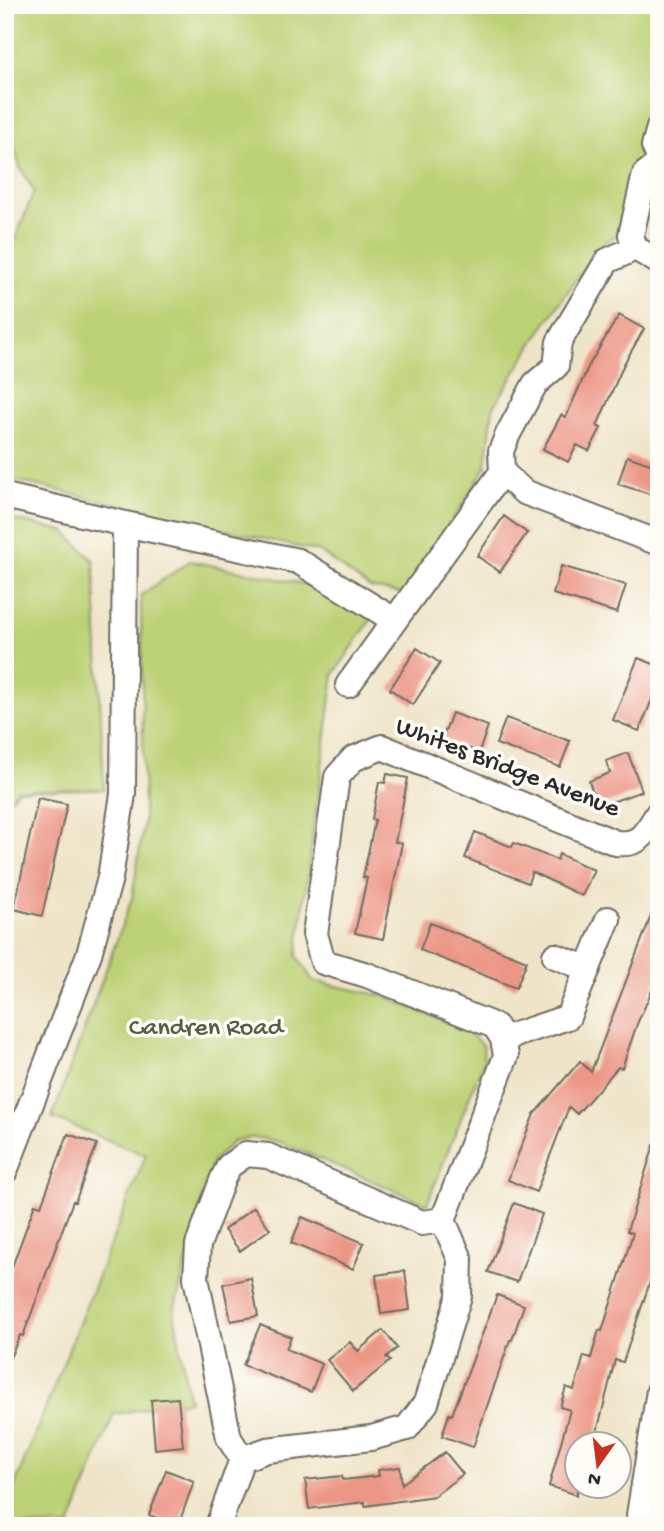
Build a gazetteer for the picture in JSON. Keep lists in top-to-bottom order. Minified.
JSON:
{"streets":{"street":["Whites Bridge Avenue"]},"parks":["Candren Road"],"north":"bottom"}
